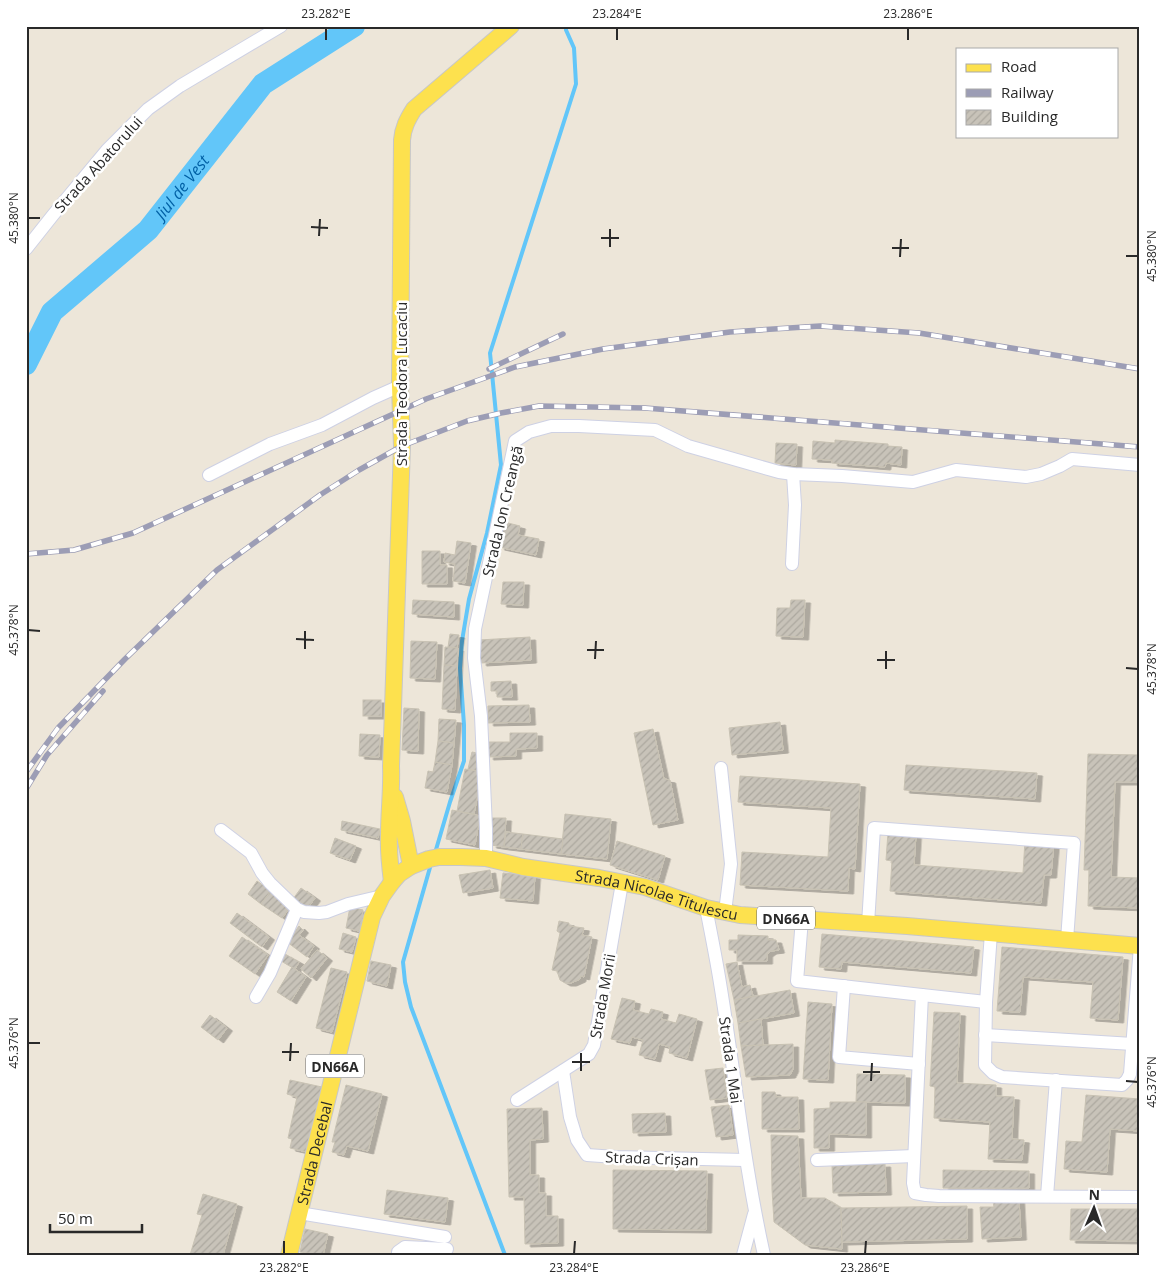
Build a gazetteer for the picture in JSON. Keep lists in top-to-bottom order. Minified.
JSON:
{"streets":{"main road":["Strada Teodora Lucaciu","Strada Nicolae Titulescu","DN66A","Strada Decebal"],"street":["Strada Abatorului","Strada Ion Creangă","Strada Morii","Strada 1 Mai","Strada Crișan"]},"crossings":[["Strada Teodora Lucaciu","Strada Nicolae Titulescu"],["Strada Teodora Lucaciu","Strada Decebal"],["Strada Ion Creangă","Strada Nicolae Titulescu"],["Strada Nicolae Titulescu","Strada Morii"],["Strada Nicolae Titulescu","Strada 1 Mai"],["Strada Nicolae Titulescu","Strada Decebal"],["Strada Morii","Strada Crișan"],["Strada 1 Mai","Strada Crișan"]],"water":["Jiul de Vest"],"legend":["Road","Railway","Building"],"scale_bar":"50 m","north":"top","coordinates":["23.282°E","23.284°E","23.286°E","45.380°N","45.378°N","45.376°N"]}
